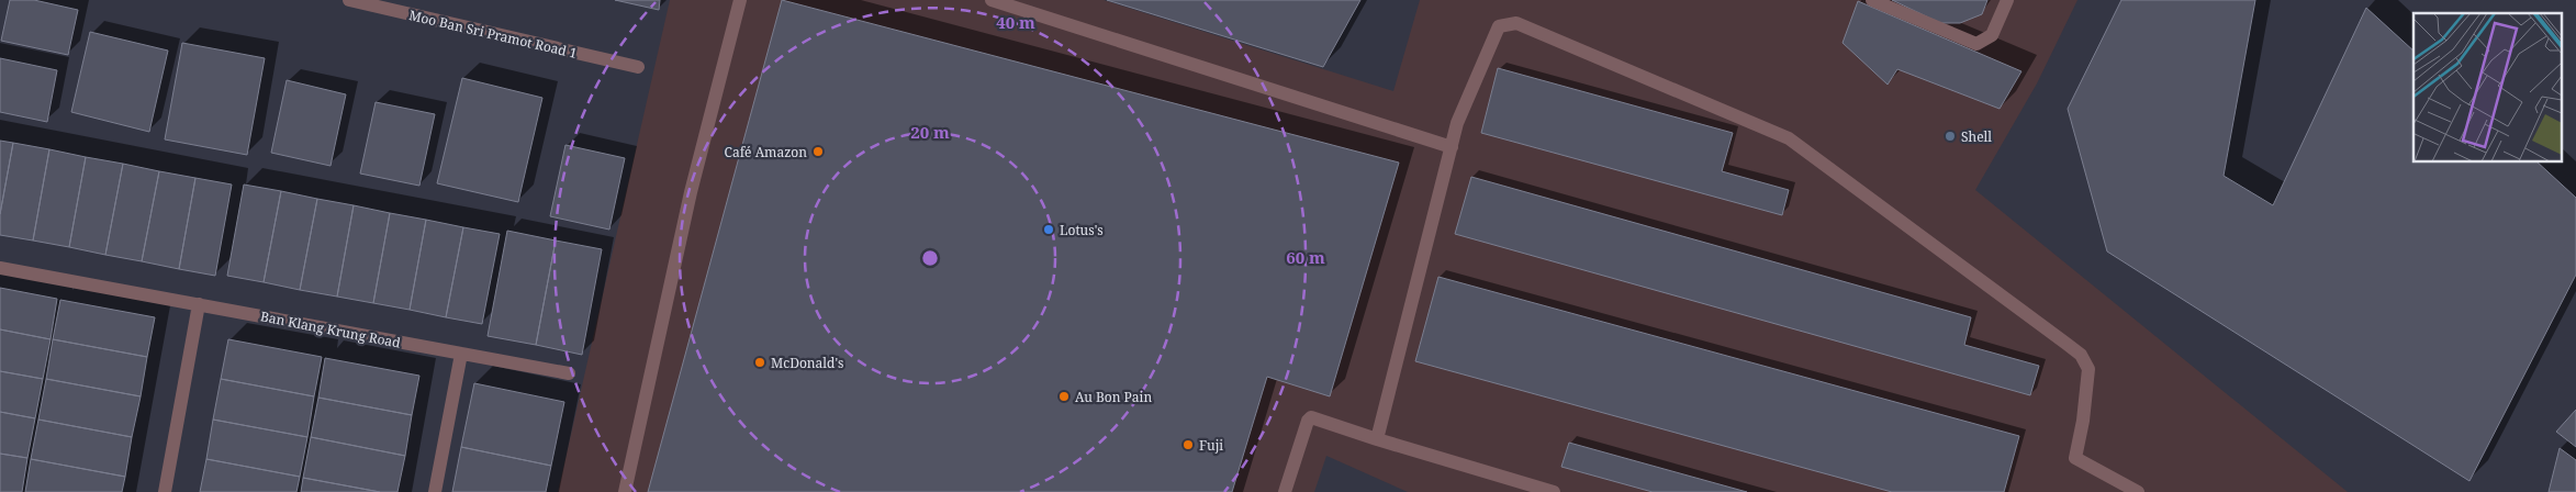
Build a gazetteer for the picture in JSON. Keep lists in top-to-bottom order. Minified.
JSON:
{"streets":{"street":["Moo Ban Sri Pramot Road 1","Ban Klang Krung Road"]},"places":["Shell","Café Amazon","Lotus's","McDonald's","Au Bon Pain","Fuji"],"rings":["40 m","20 m","60 m"]}
